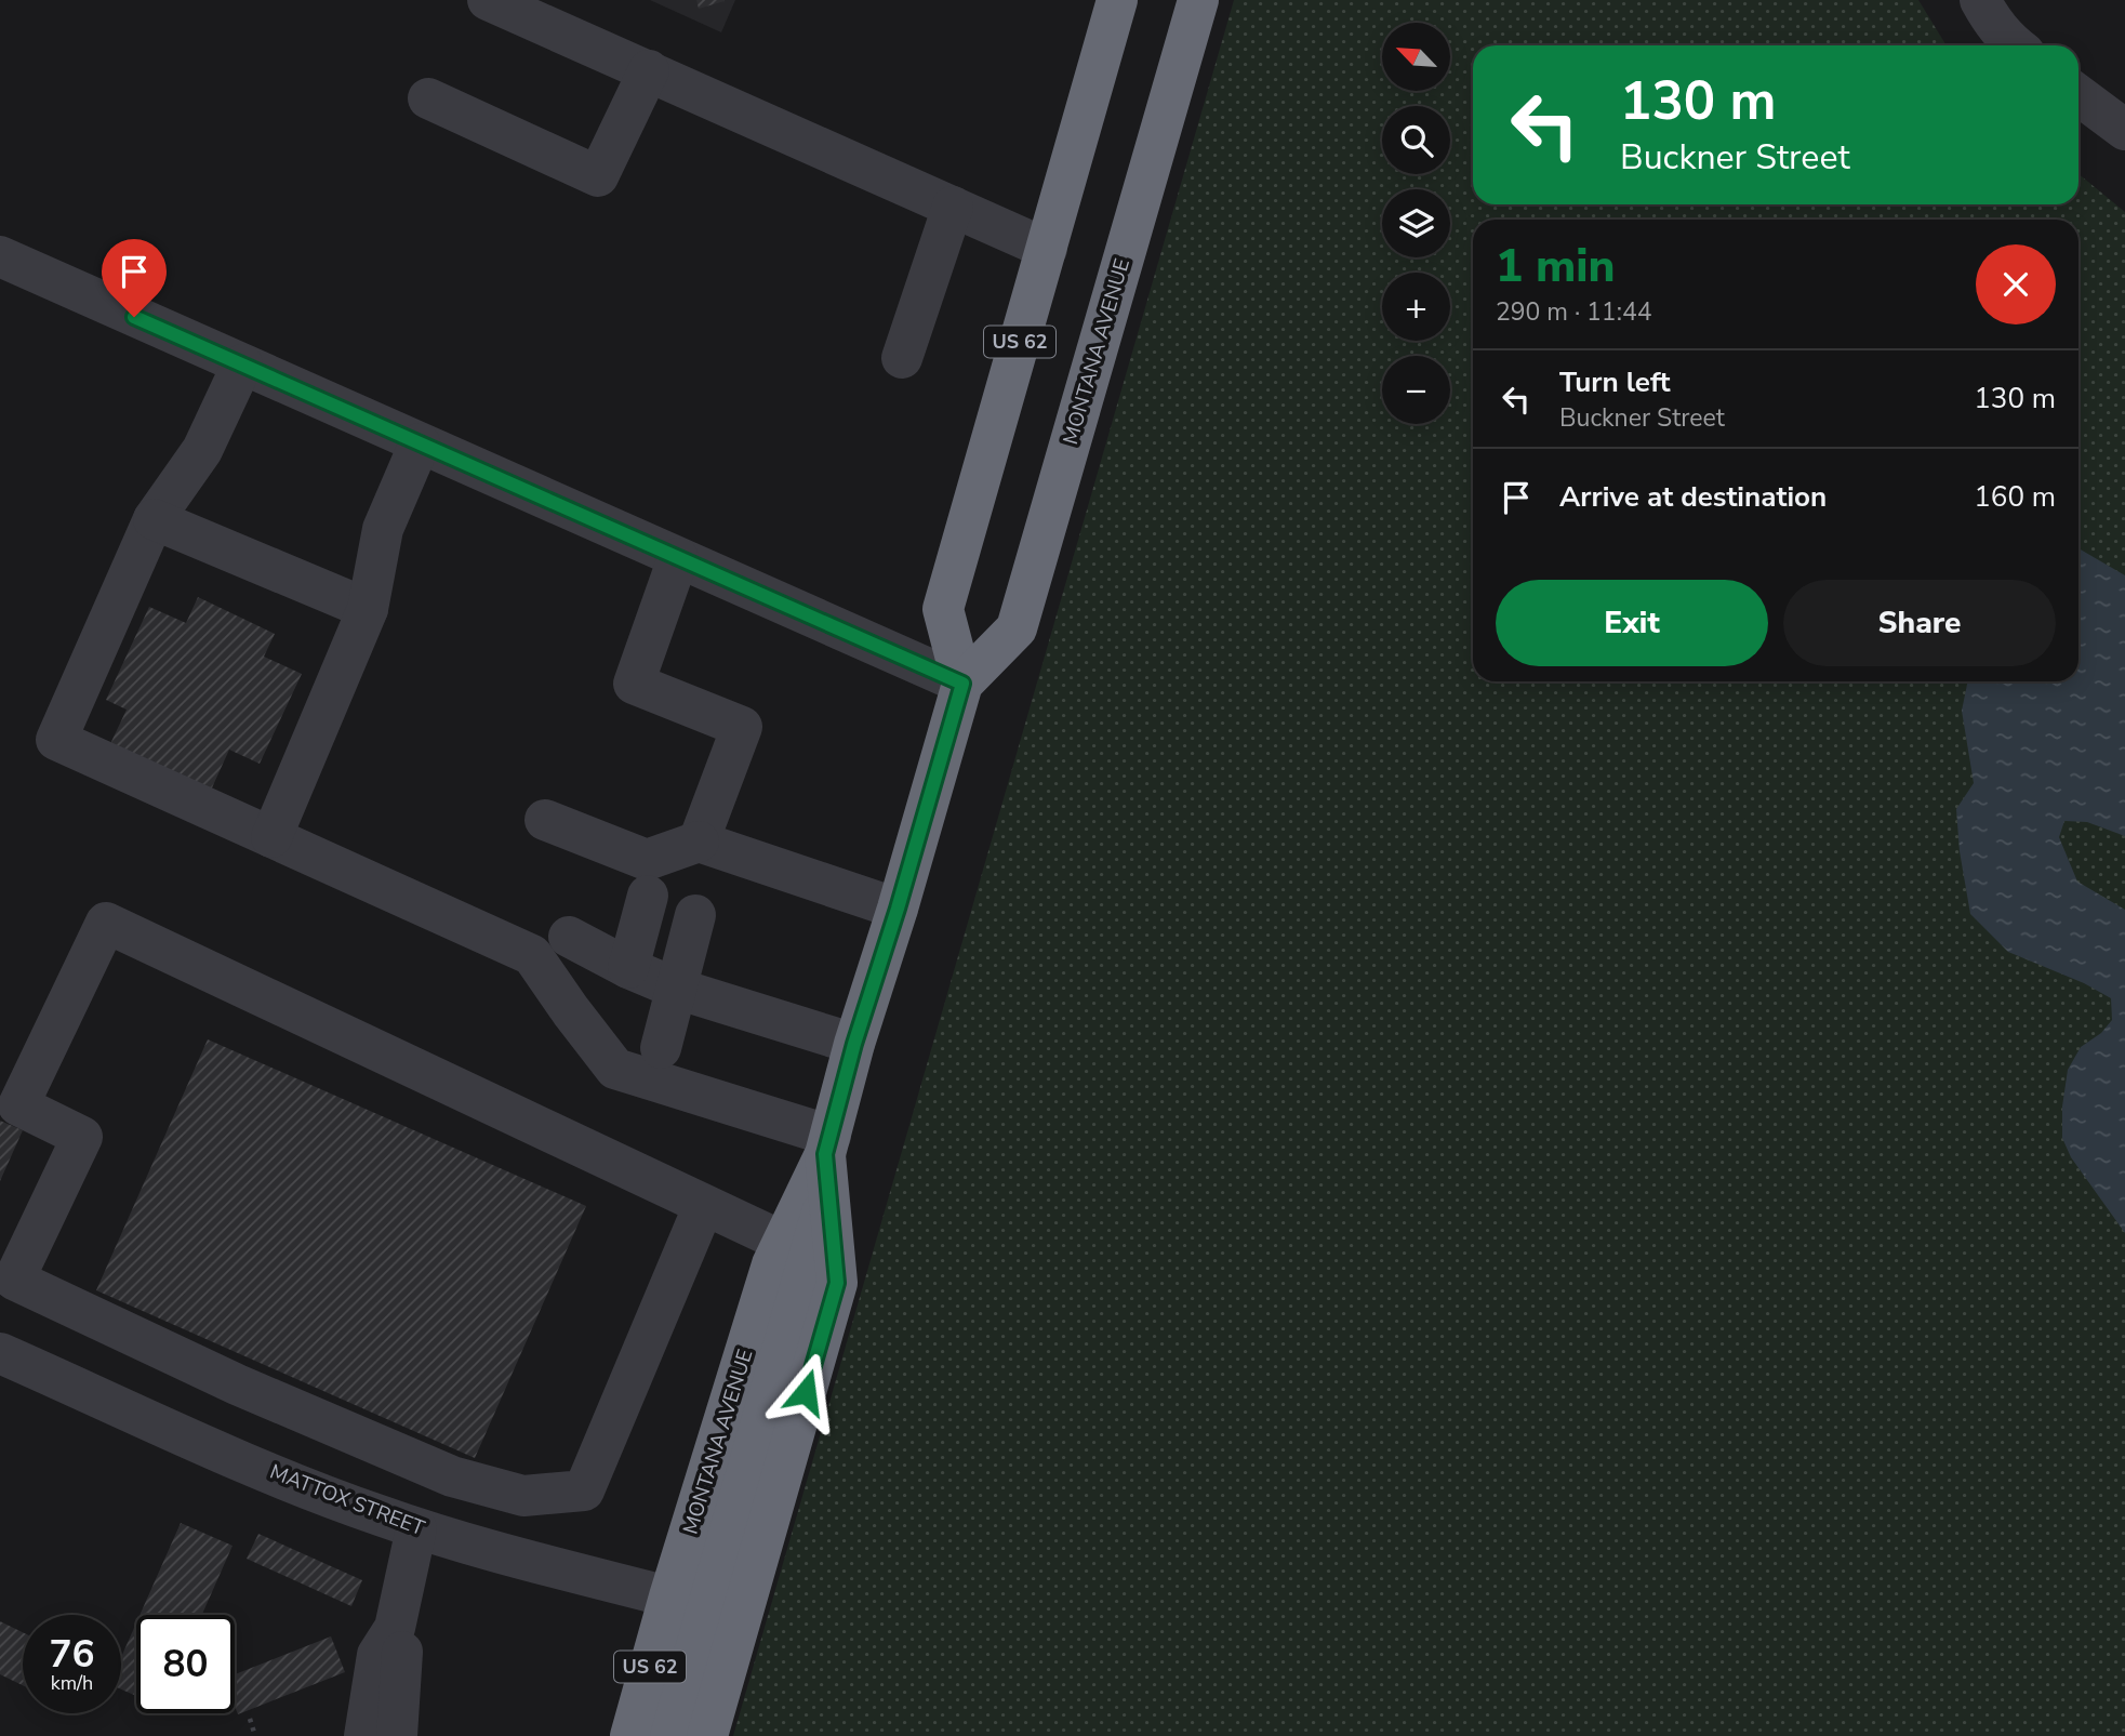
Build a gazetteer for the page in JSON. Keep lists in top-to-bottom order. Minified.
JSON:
{"streets":{"highway":["US 62","MONTANA AVENUE"],"street":["MATTOX STREET"]},"crossings":[["US 62","MONTANA AVENUE"],["MONTANA AVENUE","MATTOX STREET"]],"north":"top left","page":{"map_buttons":["+","−"],"turn":["130 m","Buckner Street"],"heading":["1 min","290 m · 11:44"],"list":[{"name":"Turn left","note":"Buckner Street","value":"130 m"},{"name":"Arrive at destination","value":"160 m"}],"buttons":["Exit","Share"],"speed":"76 km/h","limit":"80"}}
